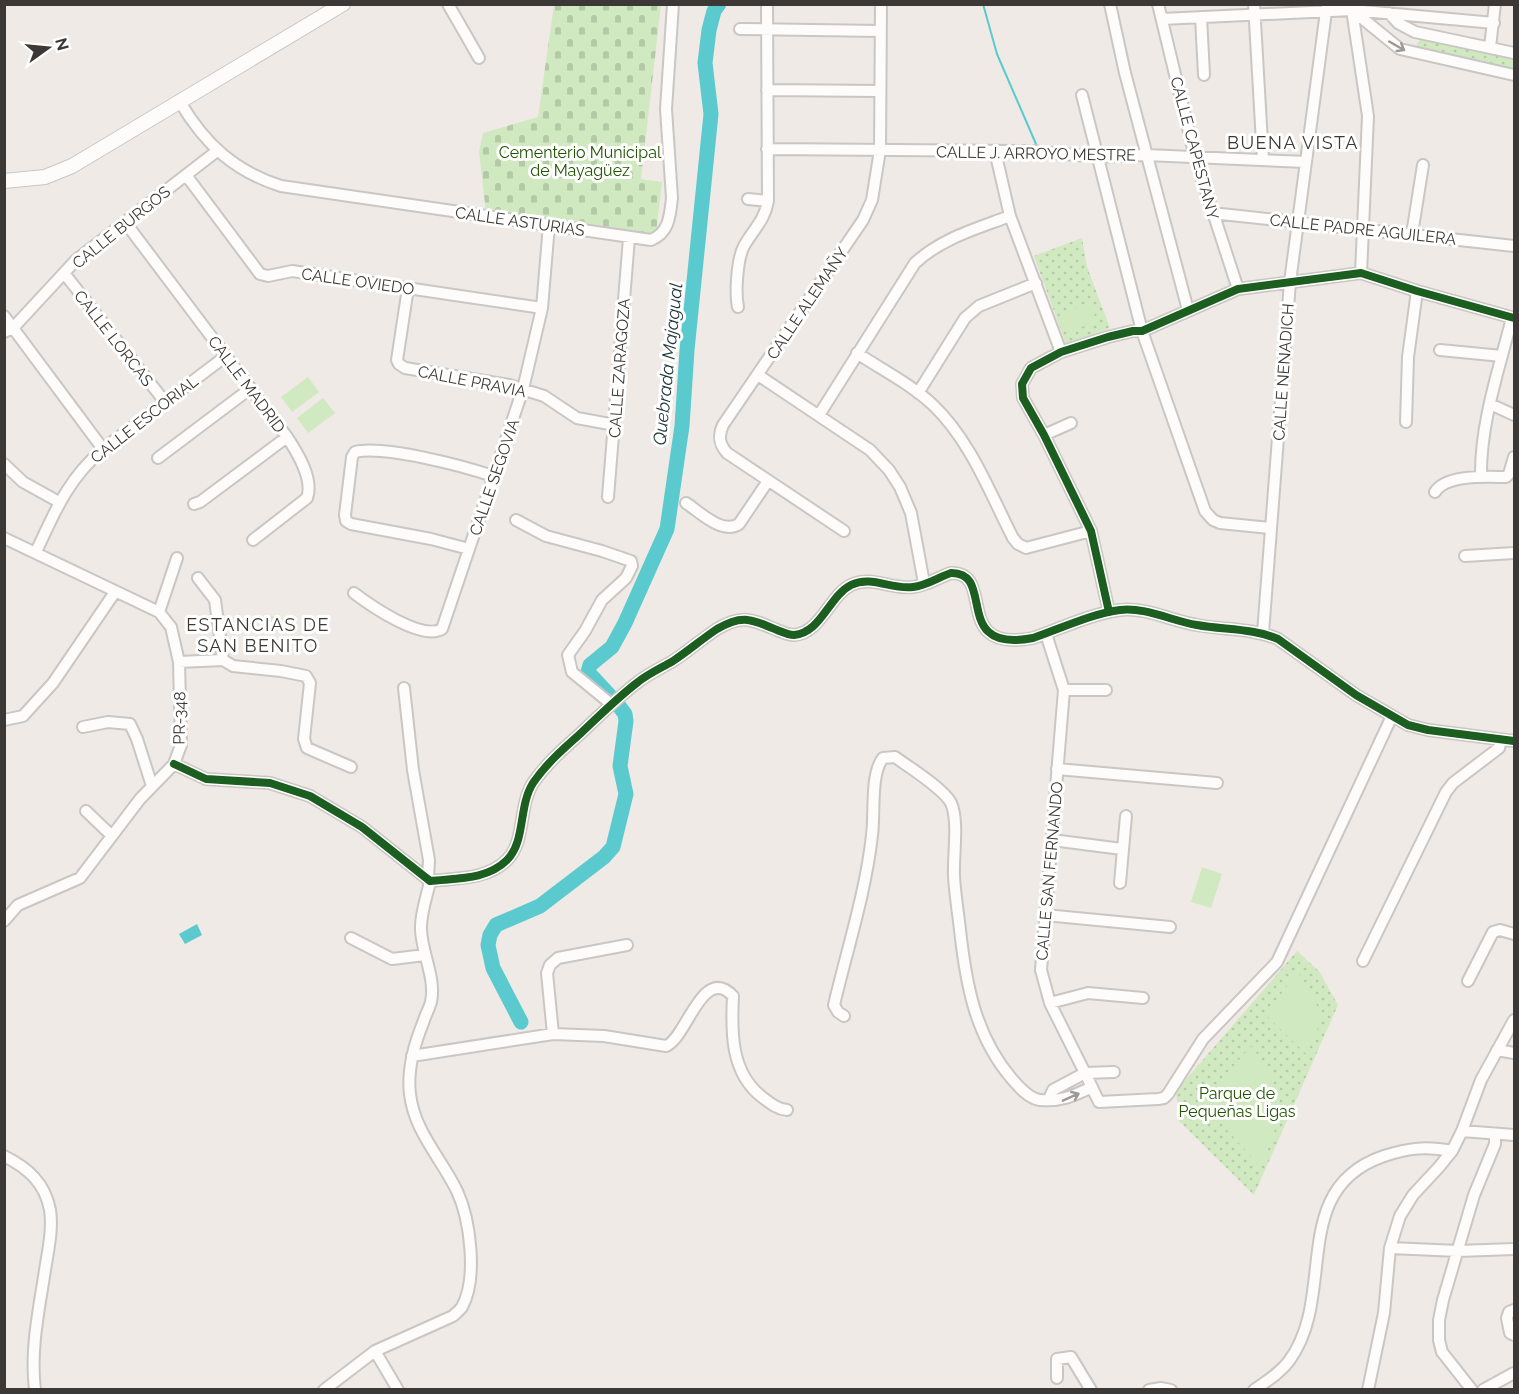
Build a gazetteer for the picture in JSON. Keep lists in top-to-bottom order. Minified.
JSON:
{"streets":{"street":["CALLE CAPESTANY","CALLE J. ARROYO MESTRE","CALLE ASTURIAS","CALLE BURGOS","CALLE PADRE AGUILERA","CALLE OVIEDO","CALLE ALEMAÑY","CALLE LORCAS","CALLE ZARAGOZA","CALLE NENADICH","CALLE PRAVIA","CALLE MADRID","CALLE ESCORIAL","CALLE SEGOVIA","PR-348","CALLE SAN FERNANDO"]},"crossings":[["CALLE CAPESTANY","CALLE J. ARROYO MESTRE"],["CALLE CAPESTANY","CALLE PADRE AGUILERA"],["CALLE J. ARROYO MESTRE","CALLE ALEMAÑY"],["CALLE J. ARROYO MESTRE","CALLE NENADICH"],["CALLE ASTURIAS","CALLE BURGOS"],["CALLE ASTURIAS","CALLE ZARAGOZA"],["CALLE ASTURIAS","CALLE SEGOVIA"],["CALLE BURGOS","CALLE OVIEDO"],["CALLE BURGOS","CALLE LORCAS"],["CALLE BURGOS","CALLE MADRID"],["CALLE PADRE AGUILERA","CALLE NENADICH"],["CALLE OVIEDO","CALLE PRAVIA"],["CALLE OVIEDO","CALLE SEGOVIA"],["CALLE LORCAS","CALLE ESCORIAL"],["CALLE ZARAGOZA","CALLE PRAVIA"],["CALLE PRAVIA","CALLE SEGOVIA"],["CALLE MADRID","CALLE ESCORIAL"]],"districts":["BUENA VISTA","ESTANCIAS DE SAN BENITO"],"water":["Quebrada Majagual"],"parks":["Cementerio Municipal de Mayagüez","Parque de Pequeñas Ligas"],"north":"right"}
